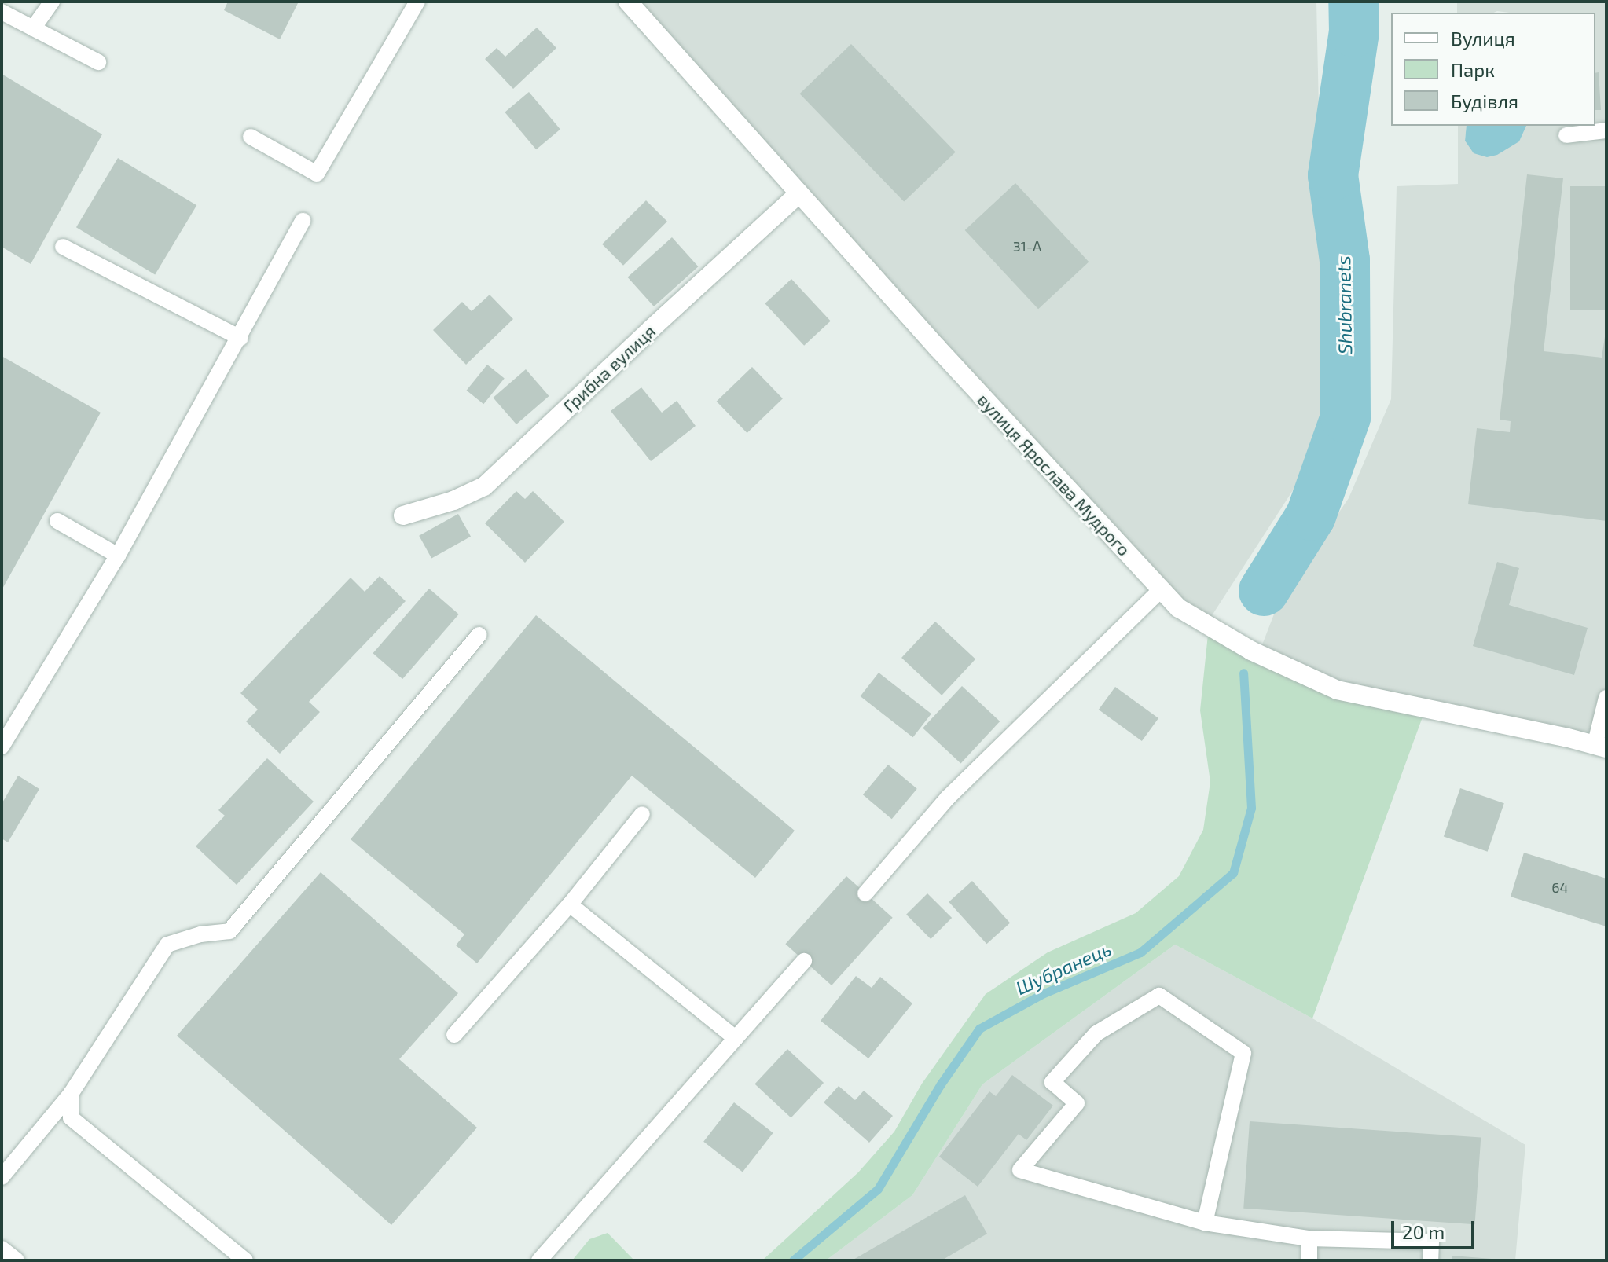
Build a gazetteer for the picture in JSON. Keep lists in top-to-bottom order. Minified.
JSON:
{"streets":{"main road":["Грибна вулиця","вулиця Ярослава Мудрого"]},"crossings":[["Грибна вулиця","вулиця Ярослава Мудрого"]],"water":["Shubranets","Шубранець"],"house_numbers":["31-А","64"],"legend":["Вулиця","Парк","Будівля"],"scale_bar":"20 m"}
